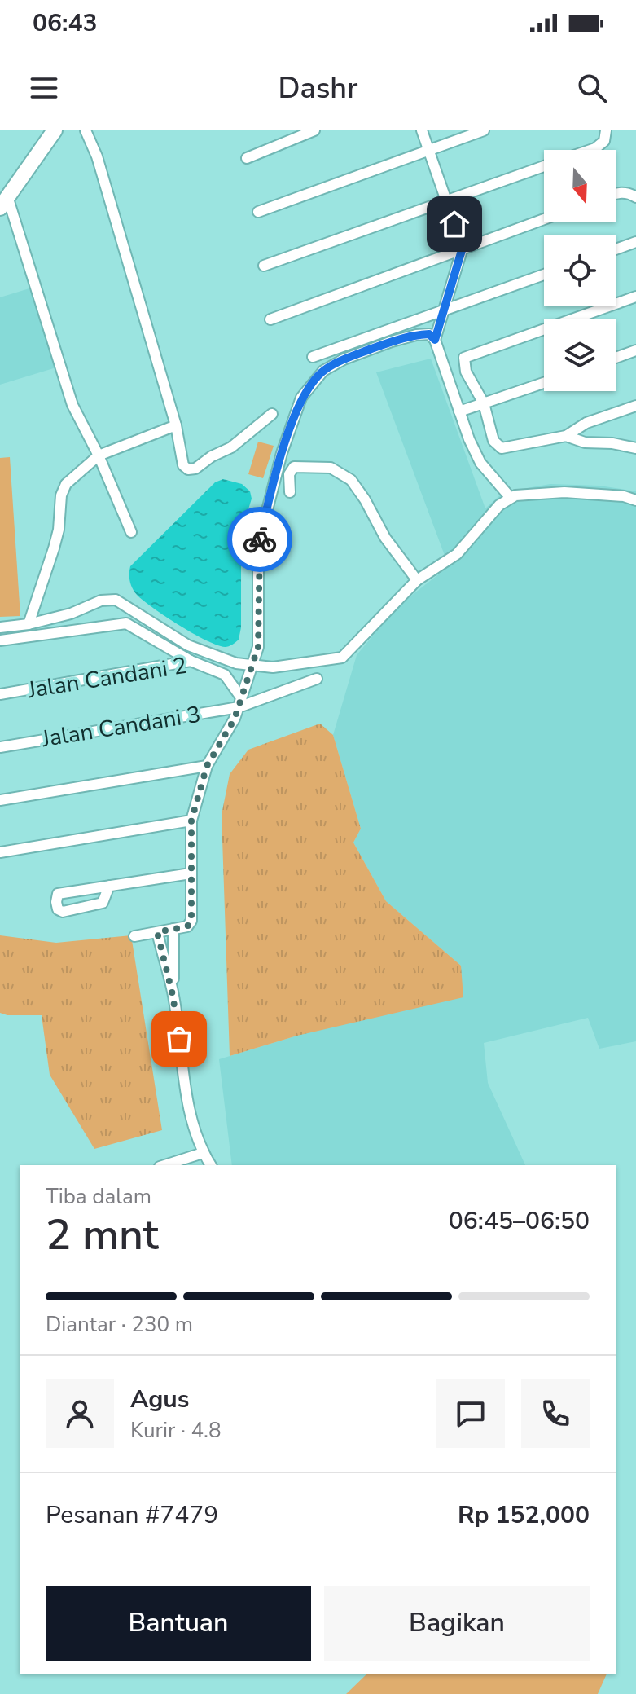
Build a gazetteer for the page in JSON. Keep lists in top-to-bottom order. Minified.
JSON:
{"streets":{"street":["Jalan Candani 2","Jalan Candani 3"]},"crossings":[["Jalan Candani 2","Jalan Candani 3"]],"north":"bottom","page":{"status":"06:43","header":"Dashr","heading":["2 mnt","Tiba dalam","06:45–06:50"],"panel":["Agus","Kurir · 4.8","Pesanan #7479","Rp 152,000"],"bar":"Diantar · 230 m","buttons":["Bantuan","Bagikan"]}}
